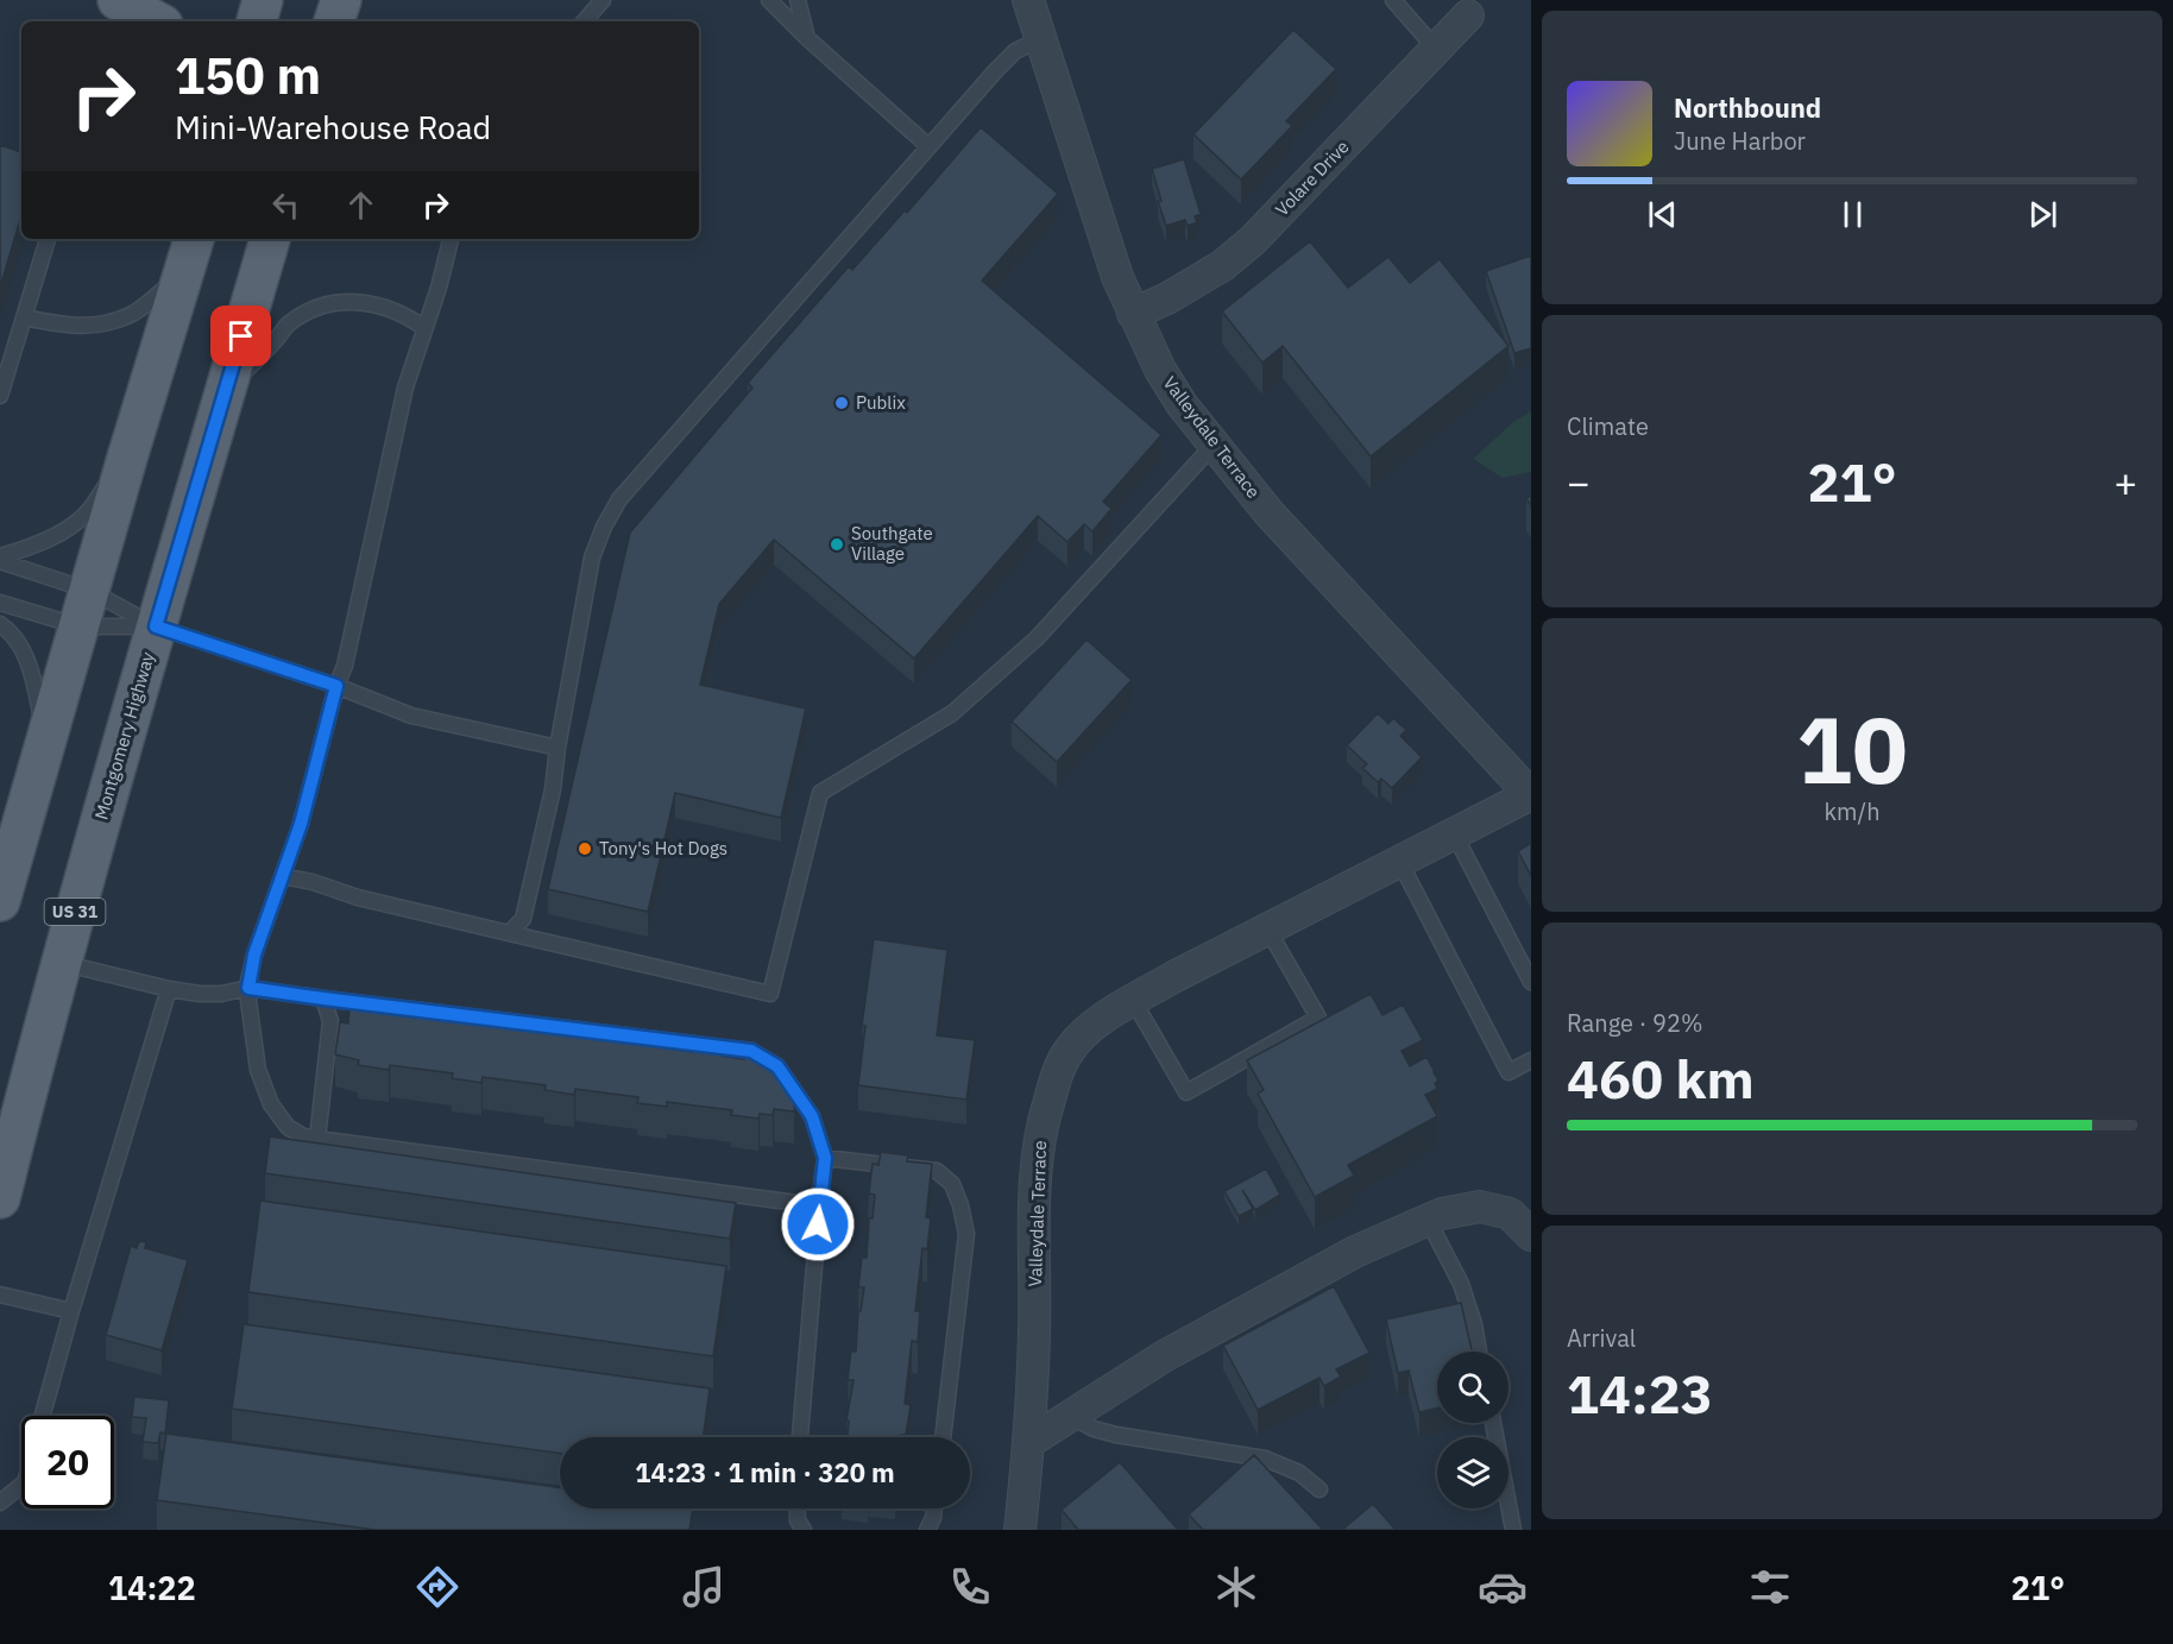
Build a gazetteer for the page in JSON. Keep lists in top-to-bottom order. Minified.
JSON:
{"streets":{"main road":["Montgomery Highway","US 31"],"street":["Volare Drive","Valleydale Terrace"]},"crossings":[["Volare Drive","Valleydale Terrace"]],"places":["Publix","Southgate Village","Tony's Hot Dogs"],"page":{"turn":["150 m","Mini-Warehouse Road"],"song":["Northbound","June Harbor"],"tile":["Climate",["10","km/h"],["Range · 92%","460 km"],["Arrival","14:23"]],"heat":["−","21°","+"],"limit":"20","trip":"14:23 · 1 min · 320 m","tabs":["14:22","21°"]}}
